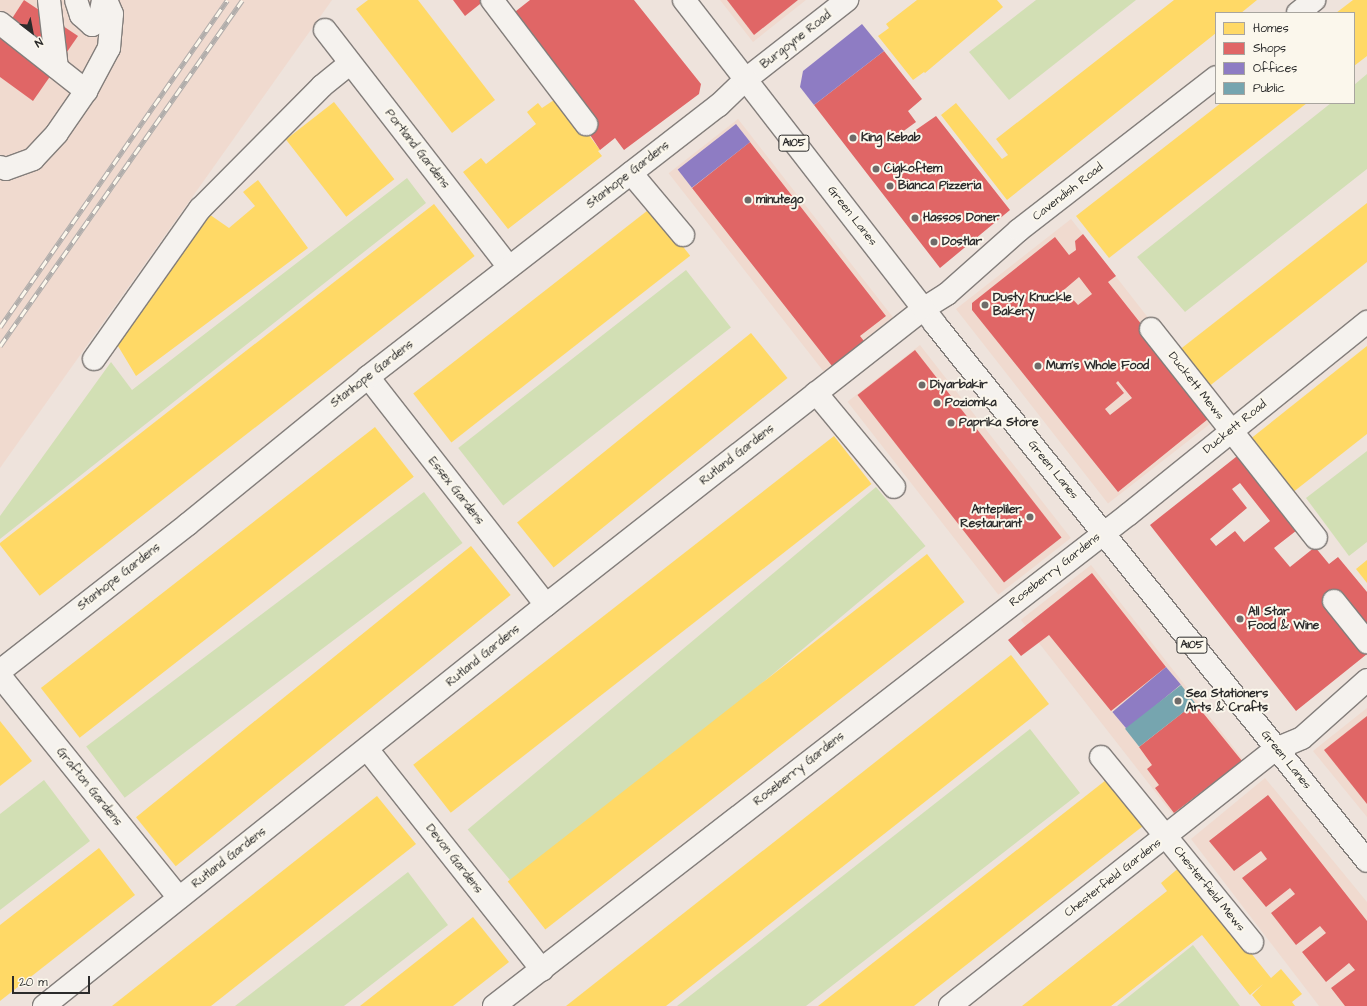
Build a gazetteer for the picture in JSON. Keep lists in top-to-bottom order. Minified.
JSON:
{"streets":{"street":["Burgoyne Road","A105","Portland Gardens","Stanhope Gardens","Cavendish Road","Green Lanes","Duckett Mews","Duckett Road","Rutland Gardens","Essex Gardens","Roseberry Gardens","Grafton Gardens","Devon Gardens","Chesterfield Gardens","Chesterfield Mews"]},"crossings":[["Burgoyne Road","Stanhope Gardens"],["Burgoyne Road","Green Lanes"],["Portland Gardens","Stanhope Gardens"],["Stanhope Gardens","Green Lanes"],["Stanhope Gardens","Essex Gardens"],["Cavendish Road","Green Lanes"],["Cavendish Road","Rutland Gardens"],["Green Lanes","Duckett Road"],["Green Lanes","Rutland Gardens"],["Green Lanes","Roseberry Gardens"],["Green Lanes","Chesterfield Gardens"],["Duckett Mews","Duckett Road"],["Duckett Road","Roseberry Gardens"],["Rutland Gardens","Essex Gardens"],["Rutland Gardens","Grafton Gardens"],["Rutland Gardens","Devon Gardens"],["Roseberry Gardens","Devon Gardens"],["Chesterfield Gardens","Chesterfield Mews"]],"places":["King Kebab","Cigkoftem","Bianca Pizzeria","minutego","Hassos Doner","Dostlar","Dusty Knuckle Bakery","Mum's Whole Food","Diyarbakir","Poziomka","Paprika Store","Antepliler Restaurant","All Star Food & Wine","Sea Stationers Arts & Crafts"],"legend":["Homes","Shops","Offices","Public"],"scale_bar":"20 m","north":"bottom right"}
